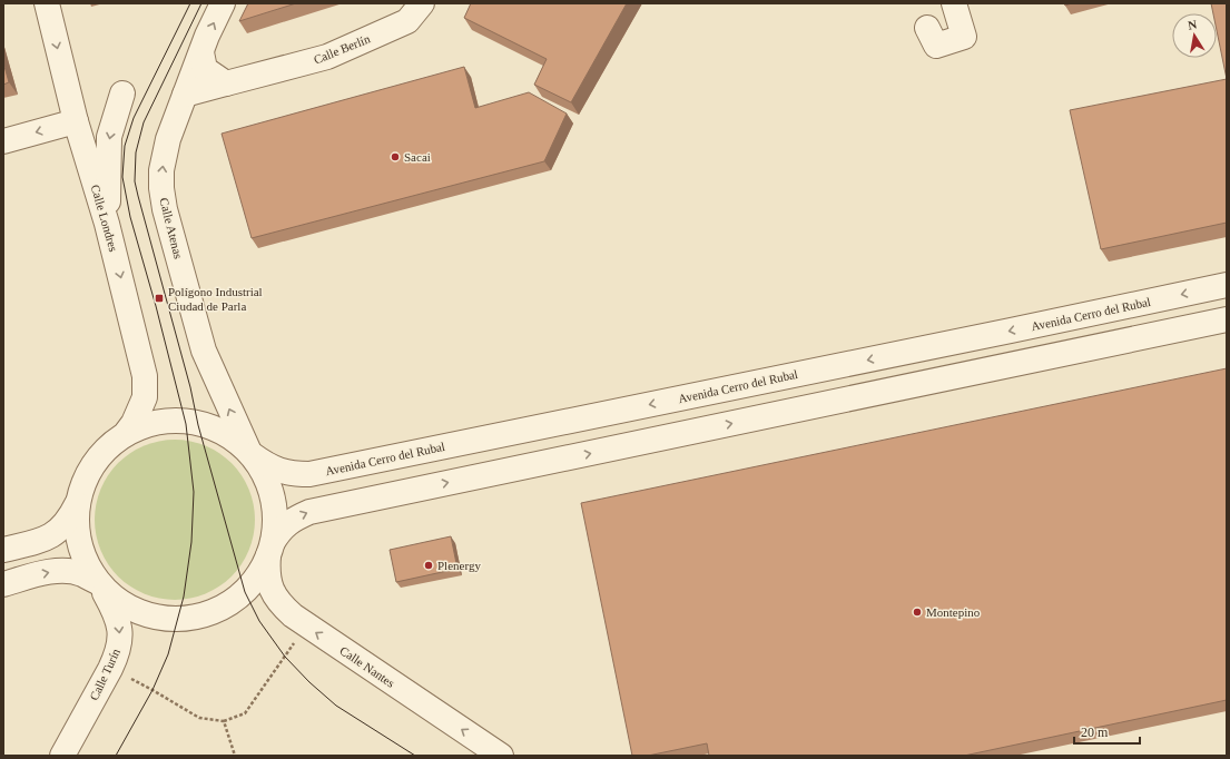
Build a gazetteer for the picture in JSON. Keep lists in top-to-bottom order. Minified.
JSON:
{"streets":{"street":["Calle Berlín","Calle Londres","Calle Atenas","Avenida Cerro del Rubal","Calle Nantes","Calle Turín"]},"crossings":[["Calle Berlín","Calle Atenas"],["Calle Atenas","Avenida Cerro del Rubal"],["Calle Atenas","Calle Nantes"],["Avenida Cerro del Rubal","Calle Nantes"]],"one_way":["Calle Londres","Calle Nantes"],"places":{"other":["Sacai","Plenergy","Montepino"],"transit":["Polígono Industrial Ciudad de Parla"]},"scale_bar":"20 m","north":"top"}
